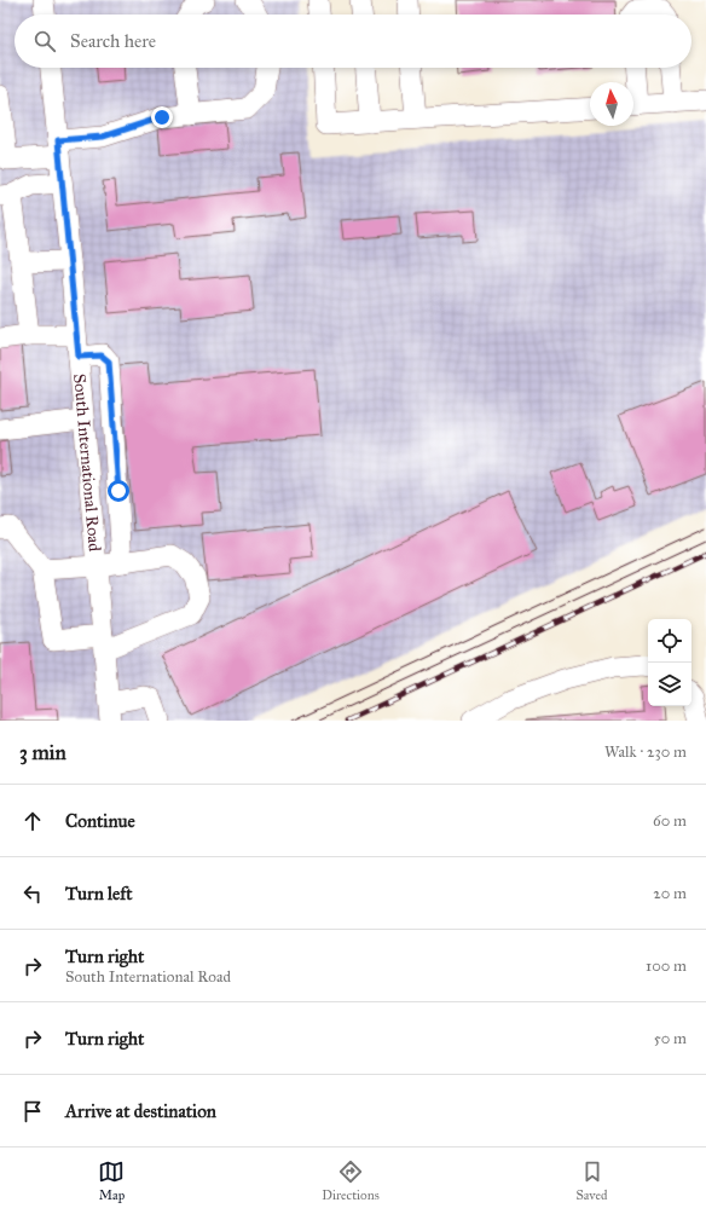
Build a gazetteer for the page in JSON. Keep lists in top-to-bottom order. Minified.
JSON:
{"streets":{"street":["South International Road"]},"north":"top","page":{"search":"Search here","heading":["3 min","Walk · 230 m"],"list":[["Continue","60 m"],["Turn left","20 m"],["Turn right","South International Road","100 m"],["Turn right","50 m"],"Arrive at destination"],"nav":["Map","Directions","Saved"]}}
